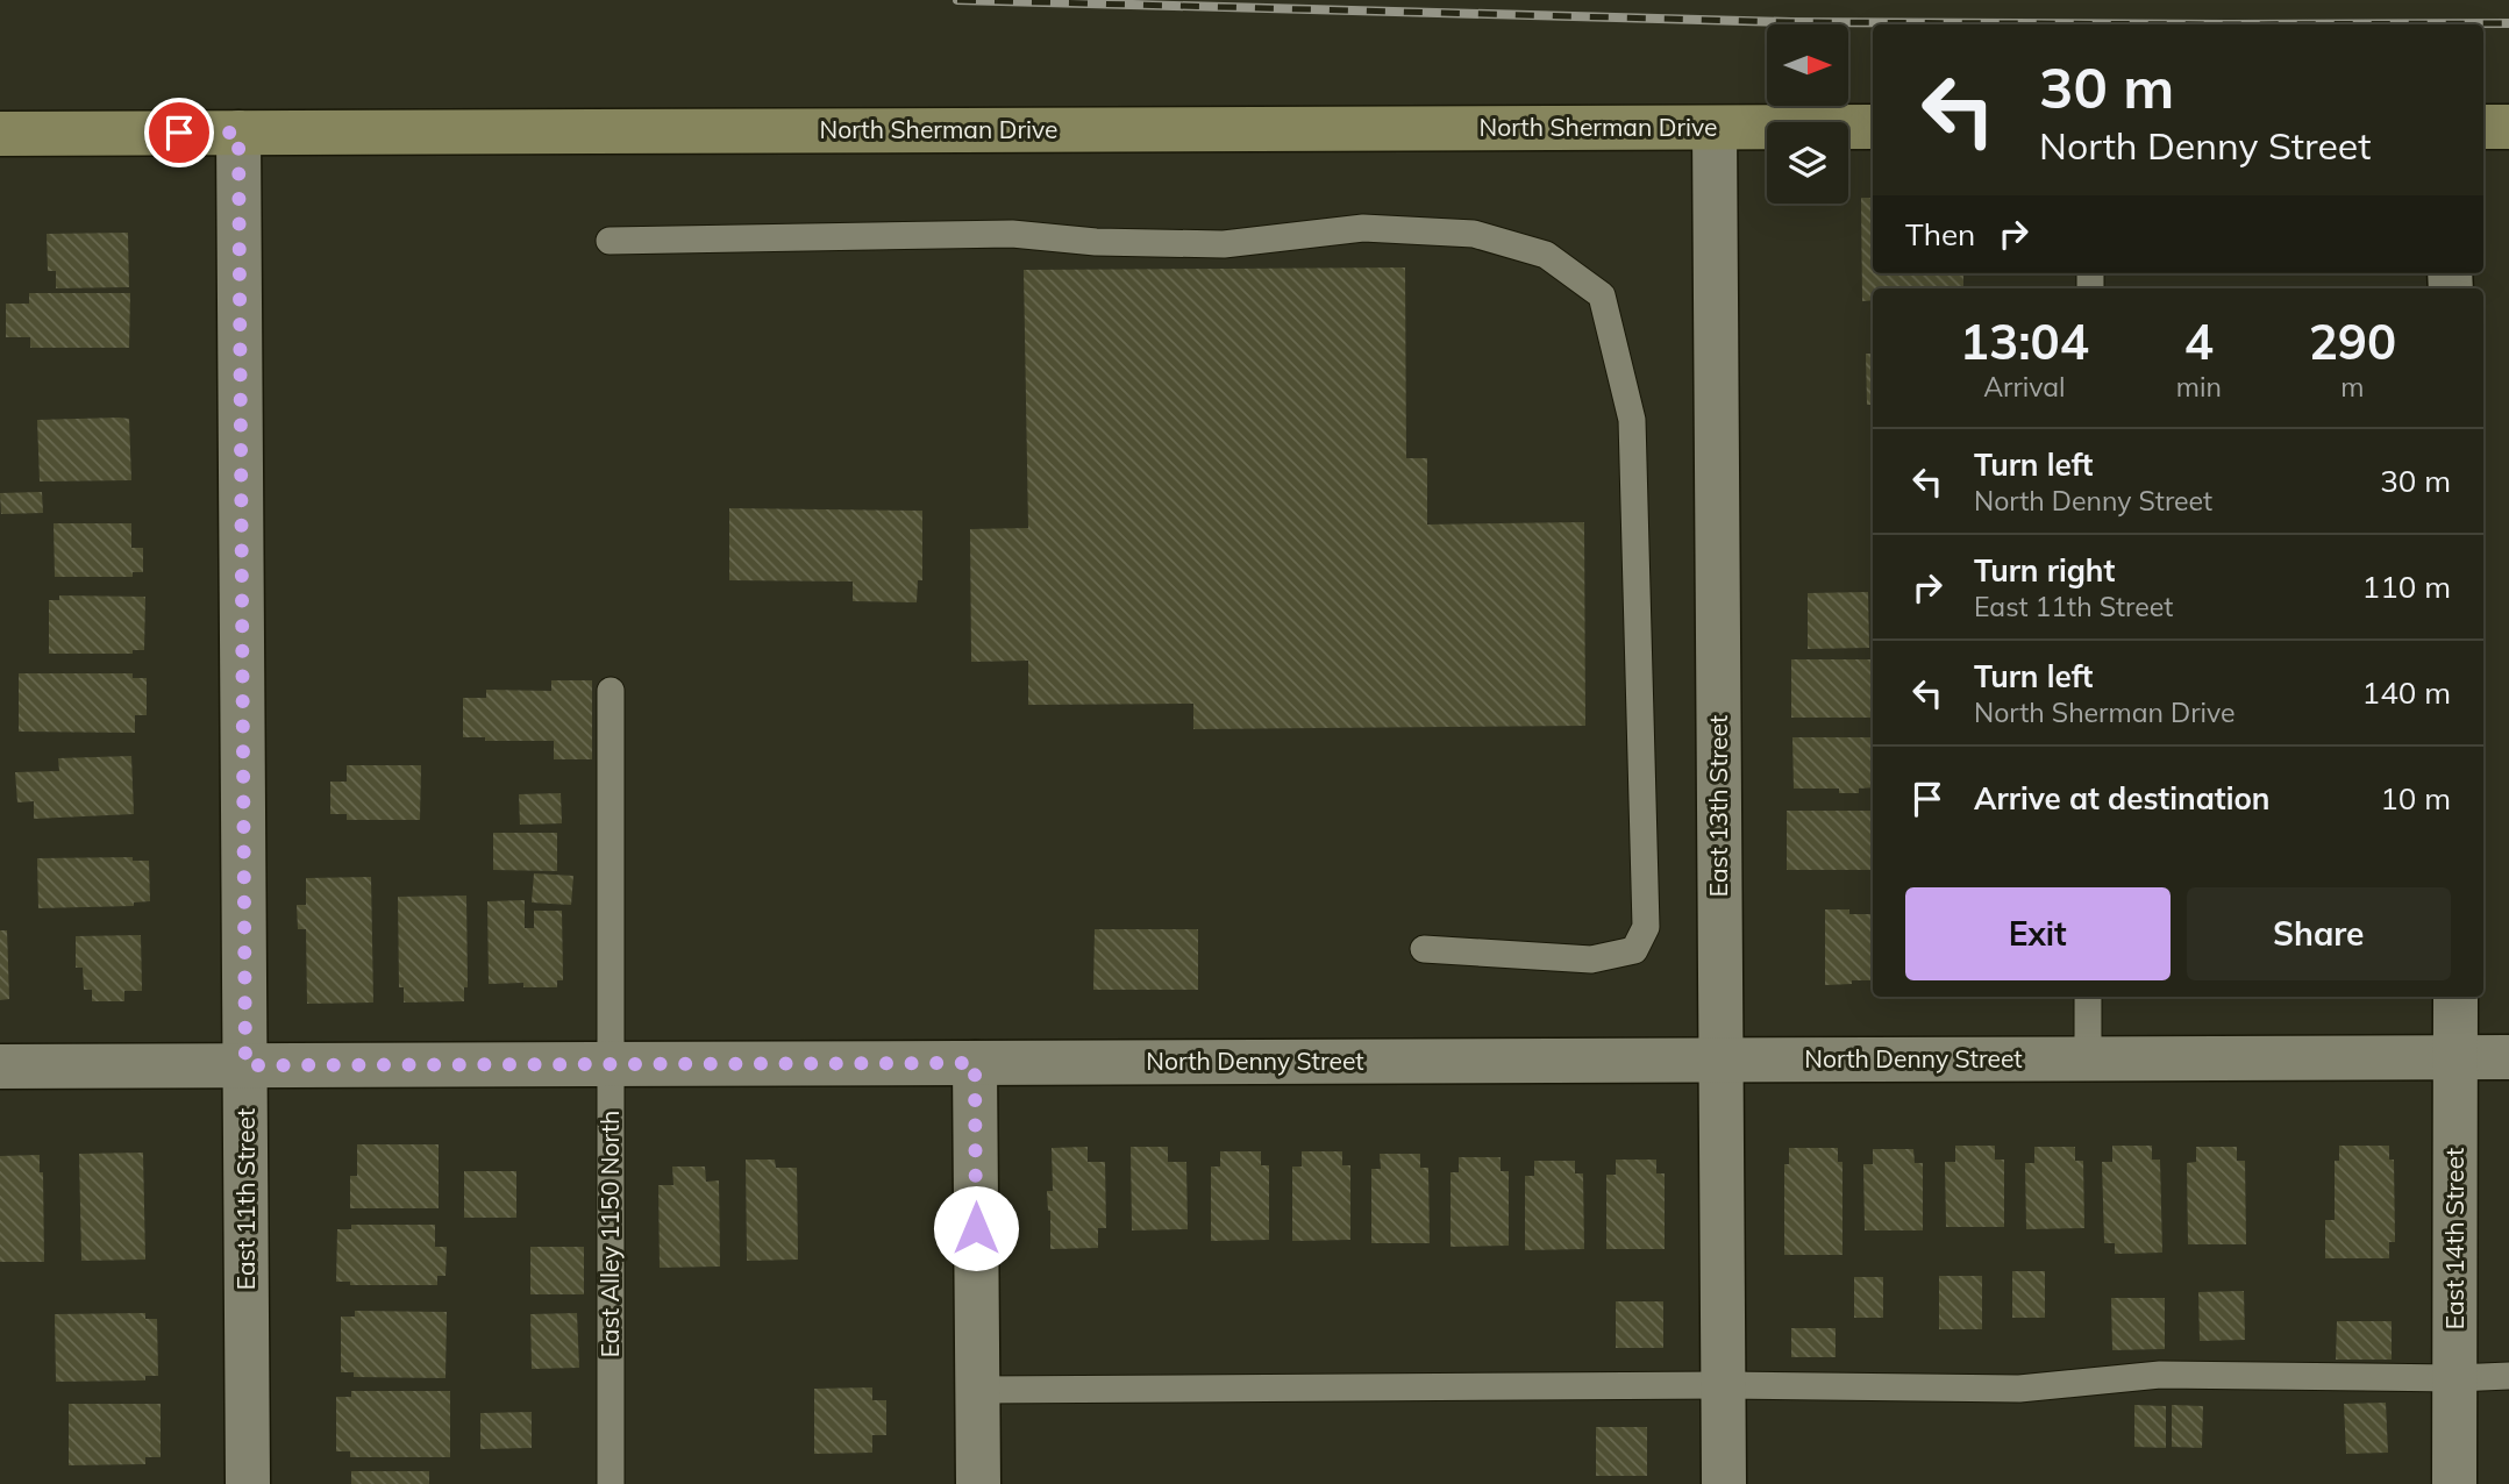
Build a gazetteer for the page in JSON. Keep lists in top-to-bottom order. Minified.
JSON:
{"streets":{"main road":["North Sherman Drive"],"street":["East 13th Street","North Denny Street","East 11th Street","East 14th Street"],"lane":["East Alley 1150 North"]},"crossings":[["North Sherman Drive","East 13th Street"],["North Sherman Drive","East 11th Street"],["East 13th Street","North Denny Street"],["North Denny Street","East 11th Street"],["North Denny Street","East Alley 1150 North"],["North Denny Street","East 14th Street"]],"north":"right","page":{"turn":["30 m","North Denny Street"],"then":"Then","eta":["13:04","Arrival","4","min","290","m"],"list":[{"name":"Turn left","note":"North Denny Street","value":"30 m"},{"name":"Turn right","note":"East 11th Street","value":"110 m"},{"name":"Turn left","note":"North Sherman Drive","value":"140 m"},{"name":"Arrive at destination","value":"10 m"}],"buttons":["Exit","Share"]}}
